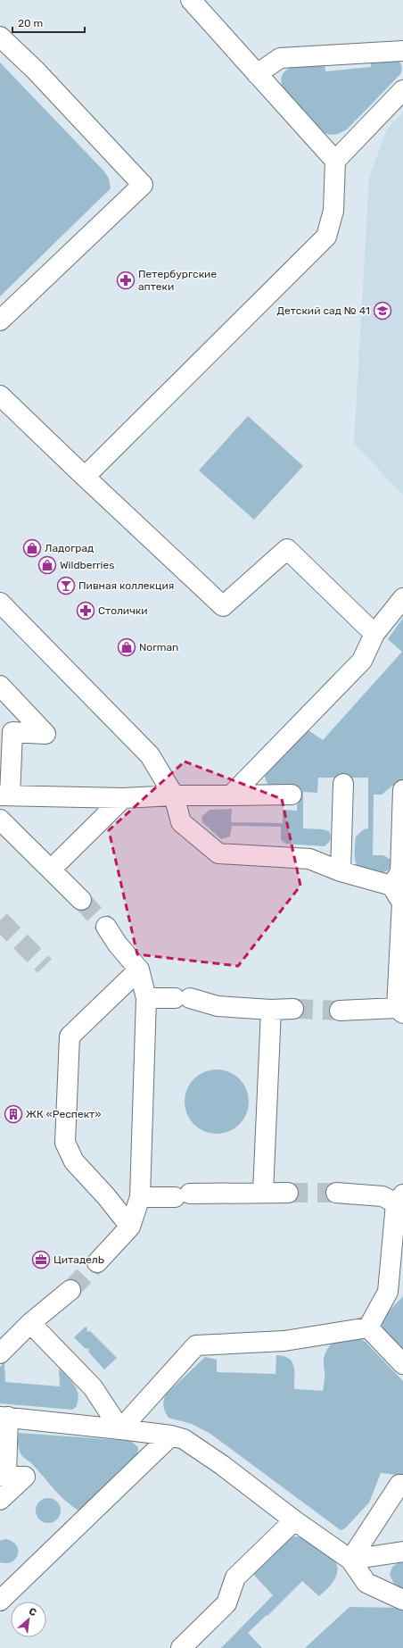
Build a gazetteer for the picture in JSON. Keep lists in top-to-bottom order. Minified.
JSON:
{"places":{"pharmacy":["Петербургские аптеки","Столички"],"school or university":["Детский сад № 41"],"shop":["Ладоград","Wildberries","Norman"],"bar":["Пивная коллекция"],"building":["ЖК «Респект»"],"office":["ЦитаделЬ"]},"scale_bar":"20 m","north":"top right"}
